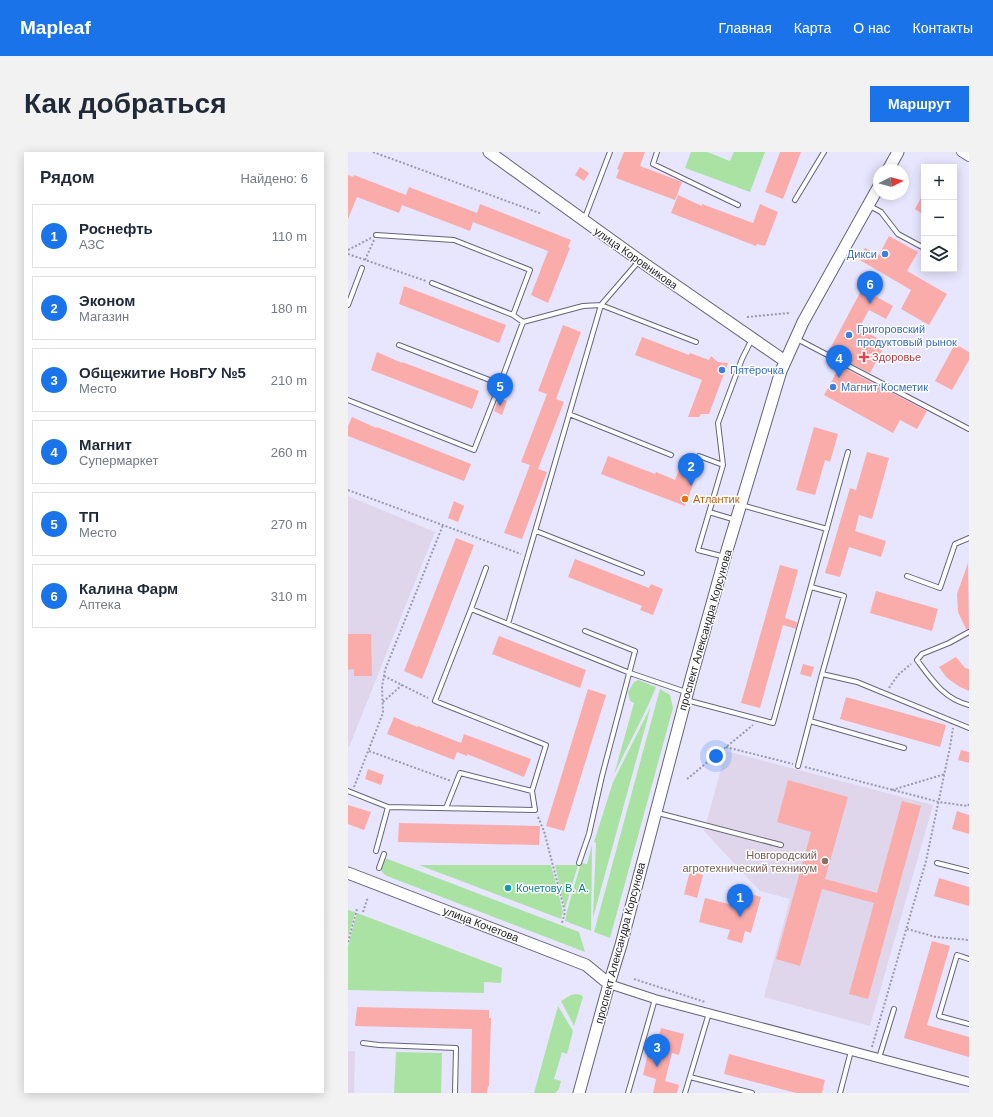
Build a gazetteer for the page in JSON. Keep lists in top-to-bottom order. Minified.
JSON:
{"streets":{"street":["улица Коровникова","проспект Александра Корсунова","улица Кочетова"]},"crossings":[["улица Коровникова","проспект Александра Корсунова"],["проспект Александра Корсунова","улица Кочетова"]],"places":{"other":["Дикси","Григоровский продуктовый рынок","Пятёрочка","Магнит Косметик","Атлантик","Новгородский агротехнический техникум","Кочетову В. А."],"health":["Здоровье"]},"north":"right","page":{"header":"Mapleaf","nav":["Главная","Карта","О нас","Контакты"],"buttons":"Маршрут","title":"Как добраться","heading":["Рядом","Найдено: 6"],"map_buttons":["+","−"],"list":[{"mark":"1","name":"Роснефть","note":"АЗС","value":"110 m"},{"mark":"2","name":"Эконом","note":"Магазин","value":"180 m"},{"mark":"3","name":"Общежитие НовГУ №5","note":"Место","value":"210 m"},{"mark":"4","name":"Магнит","note":"Супермаркет","value":"260 m"},{"mark":"5","name":"ТП","note":"Место","value":"270 m"},{"mark":"6","name":"Калина Фарм","note":"Аптека","value":"310 m"}],"pins":["6","4","5","2","1","3"]}}
